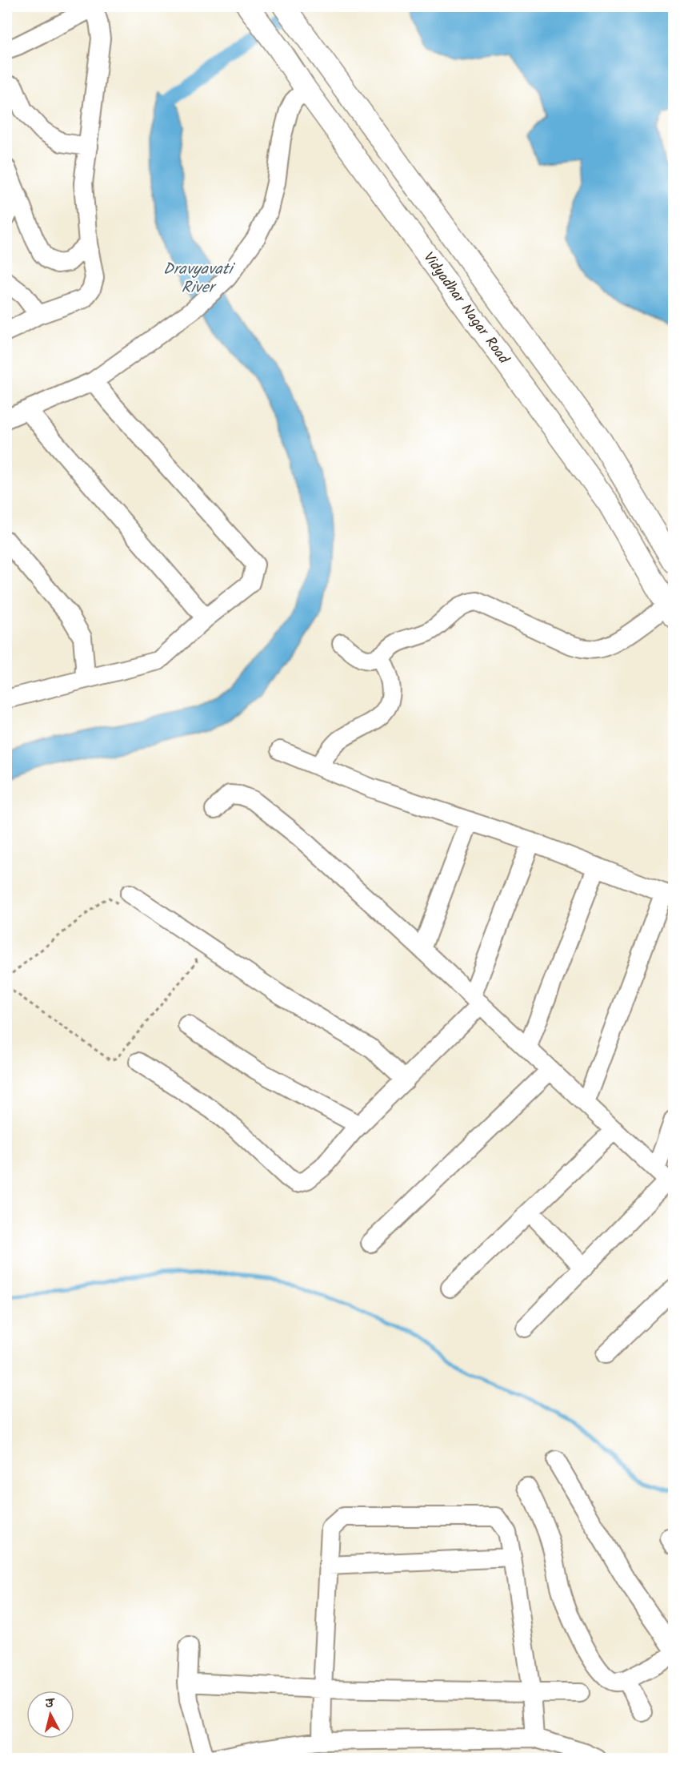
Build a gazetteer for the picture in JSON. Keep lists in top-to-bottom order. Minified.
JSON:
{"streets":{"main road":["Vidyadhar Nagar Road"]},"water":["Dravyavati River"],"north":"top"}
